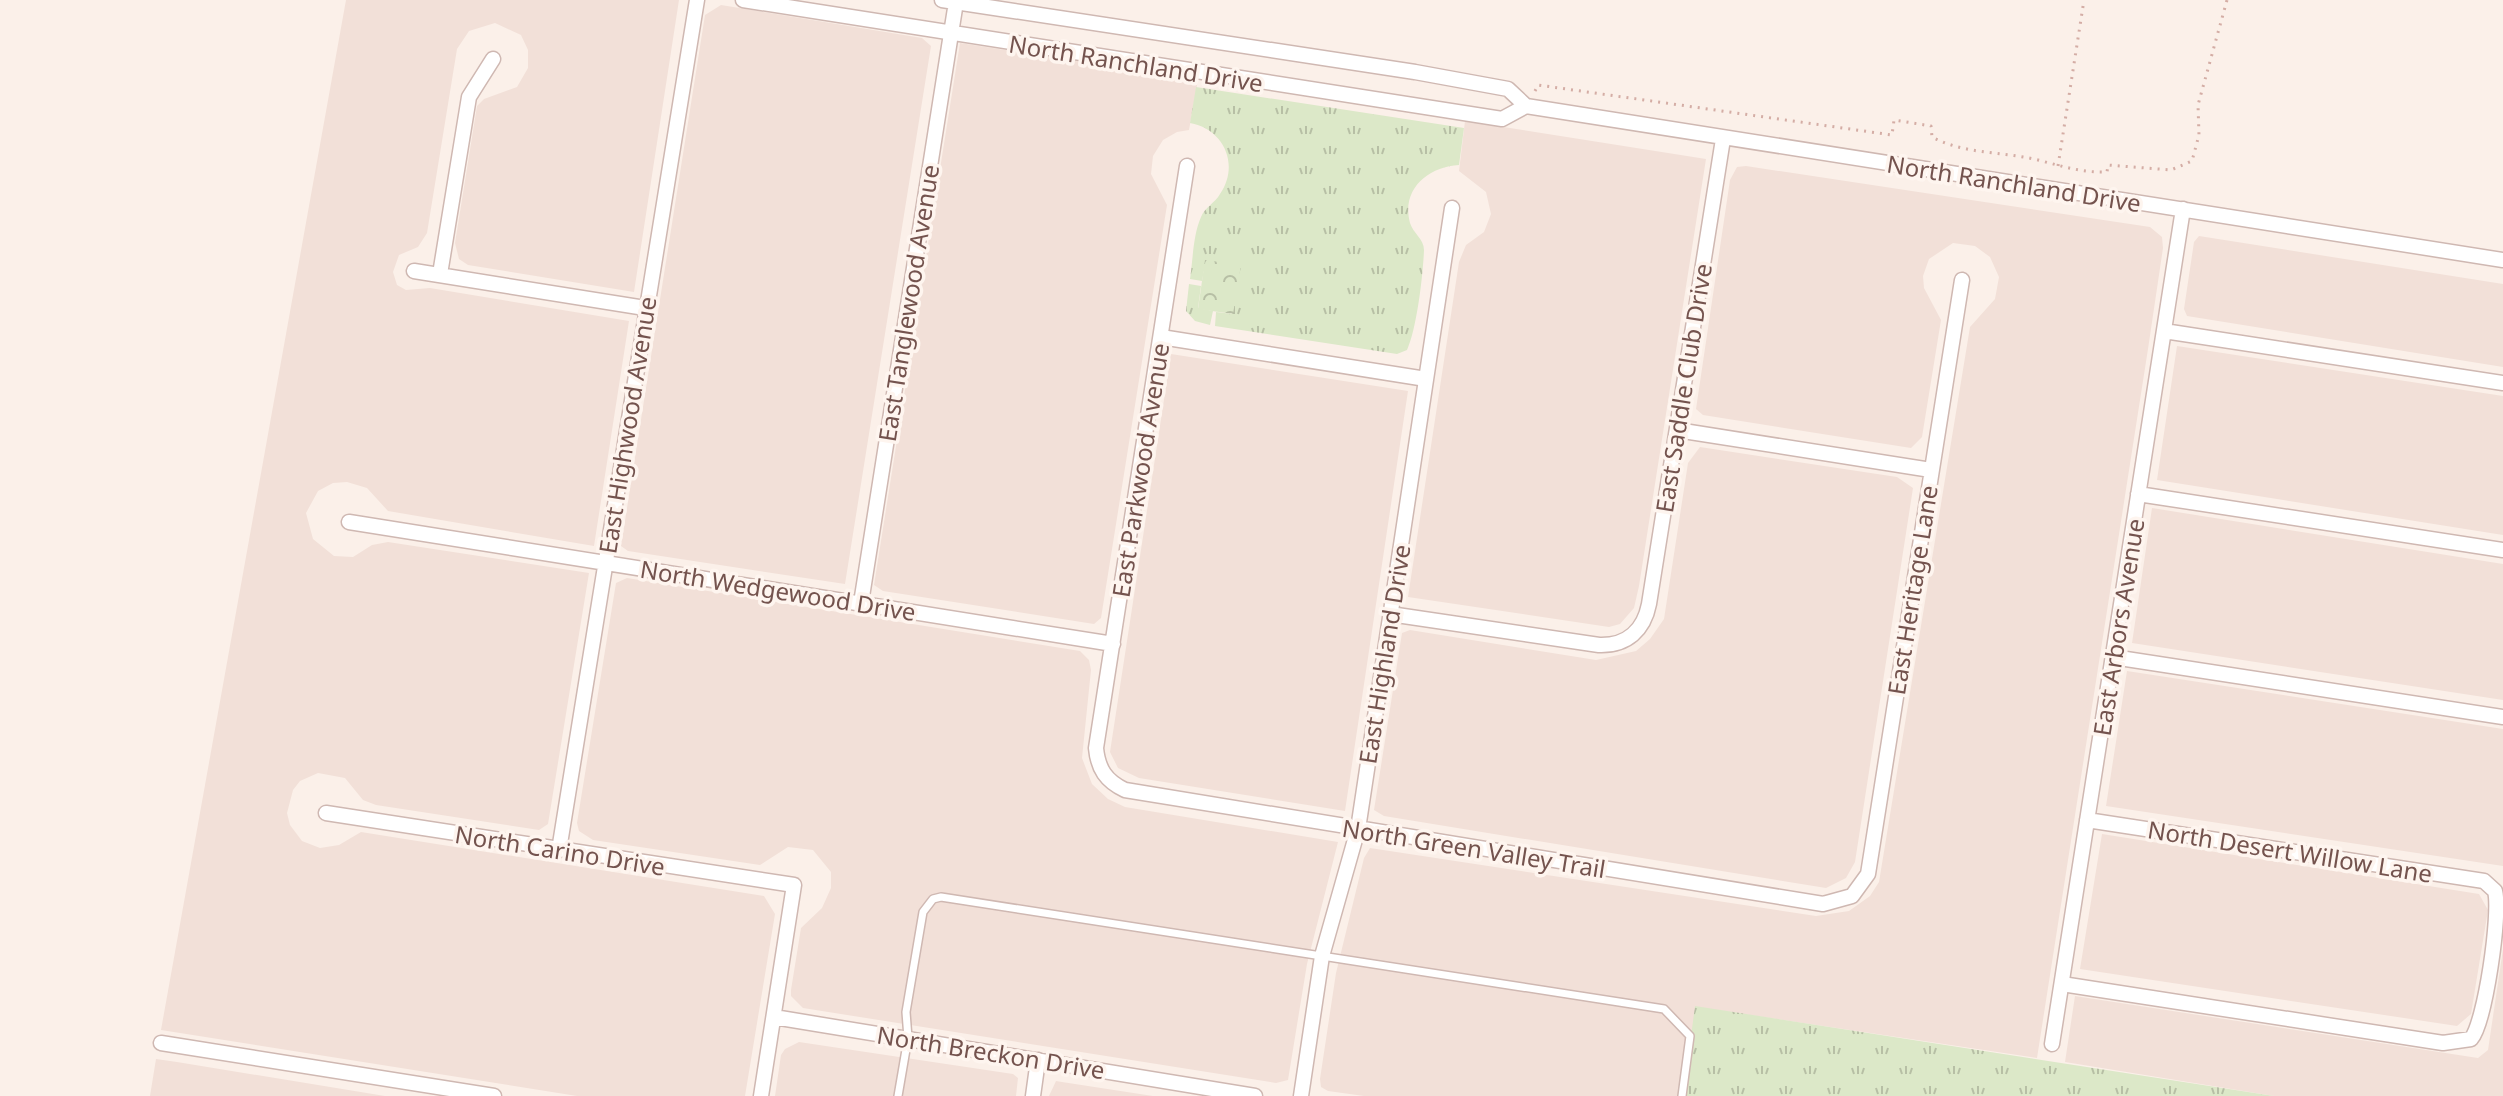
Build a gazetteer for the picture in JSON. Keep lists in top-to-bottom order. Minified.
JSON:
{"streets":{"street":["North Ranchland Drive","East Tanglewood Avenue","East Saddle Club Drive","East Highwood Avenue","East Parkwood Avenue","North Wedgewood Drive","East Heritage Lane","East Arbors Avenue","East Highland Drive","North Green Valley Trail","North Carino Drive","North Desert Willow Lane","North Breckon Drive"]},"crossings":[["North Ranchland Drive","East Tanglewood Avenue"],["North Ranchland Drive","East Saddle Club Drive"],["North Ranchland Drive","East Arbors Avenue"],["East Tanglewood Avenue","North Wedgewood Drive"],["East Saddle Club Drive","East Highland Drive"],["East Highwood Avenue","North Wedgewood Drive"],["East Highwood Avenue","North Carino Drive"],["East Parkwood Avenue","North Wedgewood Drive"],["East Parkwood Avenue","North Green Valley Trail"],["East Heritage Lane","North Green Valley Trail"],["East Arbors Avenue","North Desert Willow Lane"],["East Highland Drive","North Green Valley Trail"],["North Carino Drive","North Breckon Drive"]]}
